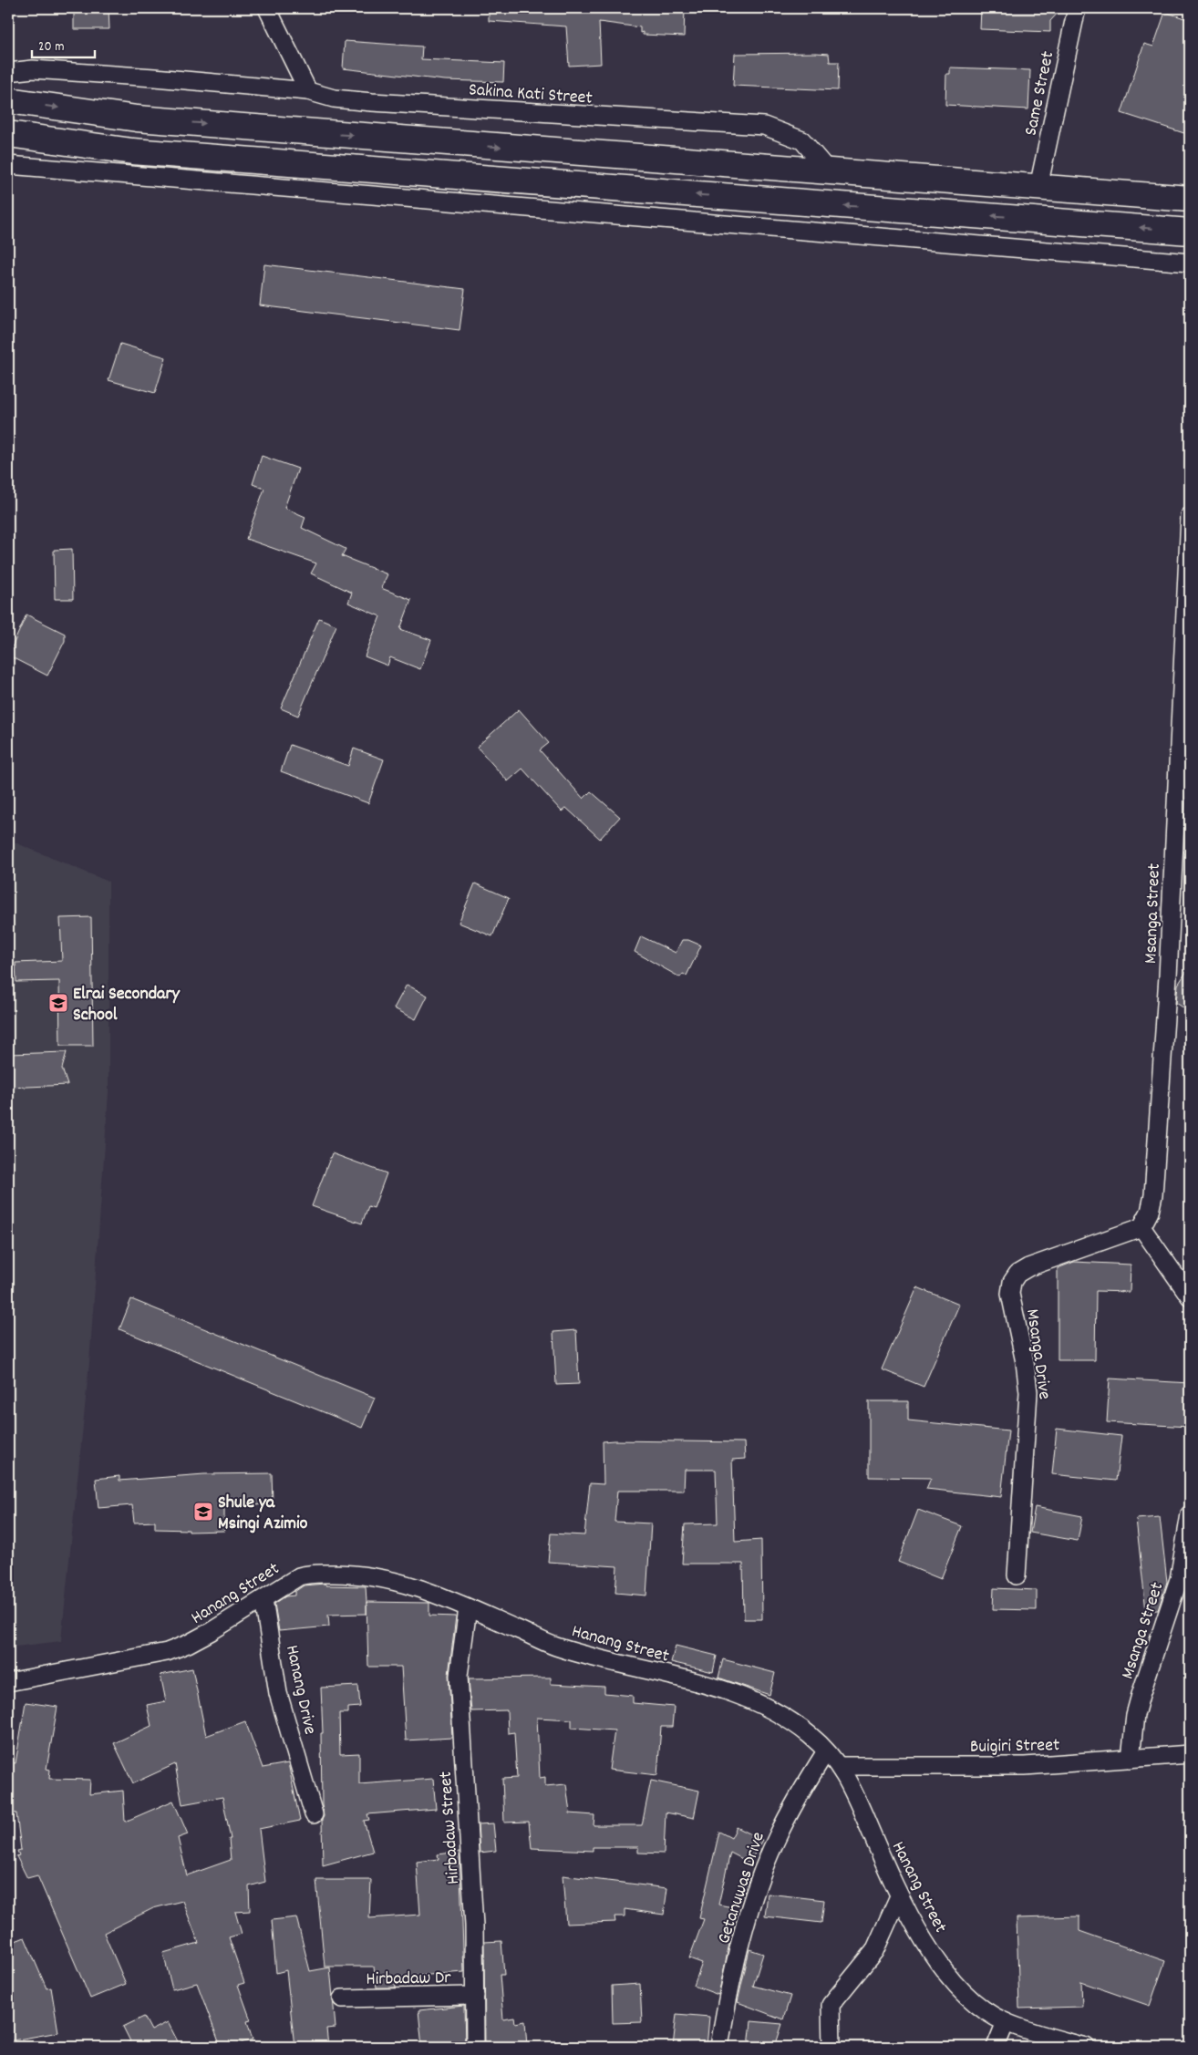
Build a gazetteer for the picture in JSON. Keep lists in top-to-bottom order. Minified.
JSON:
{"streets":{"street":["Sakina Kati Street","Same Street","Msanga Street","Msanga Drive","Hanang Street","Hanang Drive","Buigiri Street","Hirbadaw Street","Getanuwas Drive","Hirbadaw Dr"]},"crossings":[["Msanga Street","Msanga Drive"],["Msanga Street","Buigiri Street"],["Hanang Street","Hanang Drive"],["Hanang Street","Buigiri Street"],["Hanang Street","Hirbadaw Street"],["Hanang Street","Getanuwas Drive"],["Hirbadaw Street","Hirbadaw Dr"]],"places":{"school or university":["Elrai Secondary School","Shule ya Msingi Azimio"]},"scale_bar":"20 m"}
